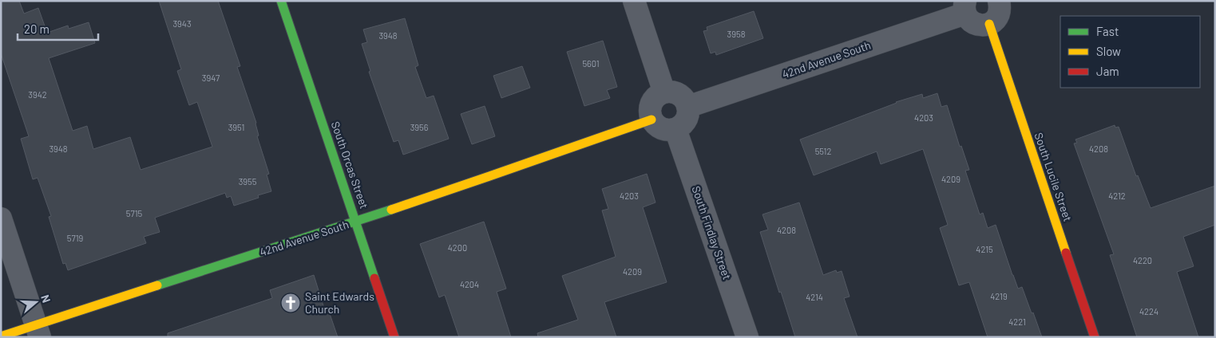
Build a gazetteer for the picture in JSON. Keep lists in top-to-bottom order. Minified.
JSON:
{"streets":{"street":["42nd Avenue South","South Orcas Street","South Lucile Street","South Findlay Street"]},"crossings":[["42nd Avenue South","South Orcas Street"],["42nd Avenue South","South Findlay Street"]],"places":{"church":["Saint Edwards Church"]},"house_numbers":["3943","3958","3948","5601","3947","3942","4203","3951","3956","3948","4208","5512","4209","3955","4203","4212","5715","4208","5719","4200","4215","4220","4209","4204","4219","4214","4224","4221"],"legend":["Fast","Slow","Jam"],"scale_bar":"20 m","north":"right"}
